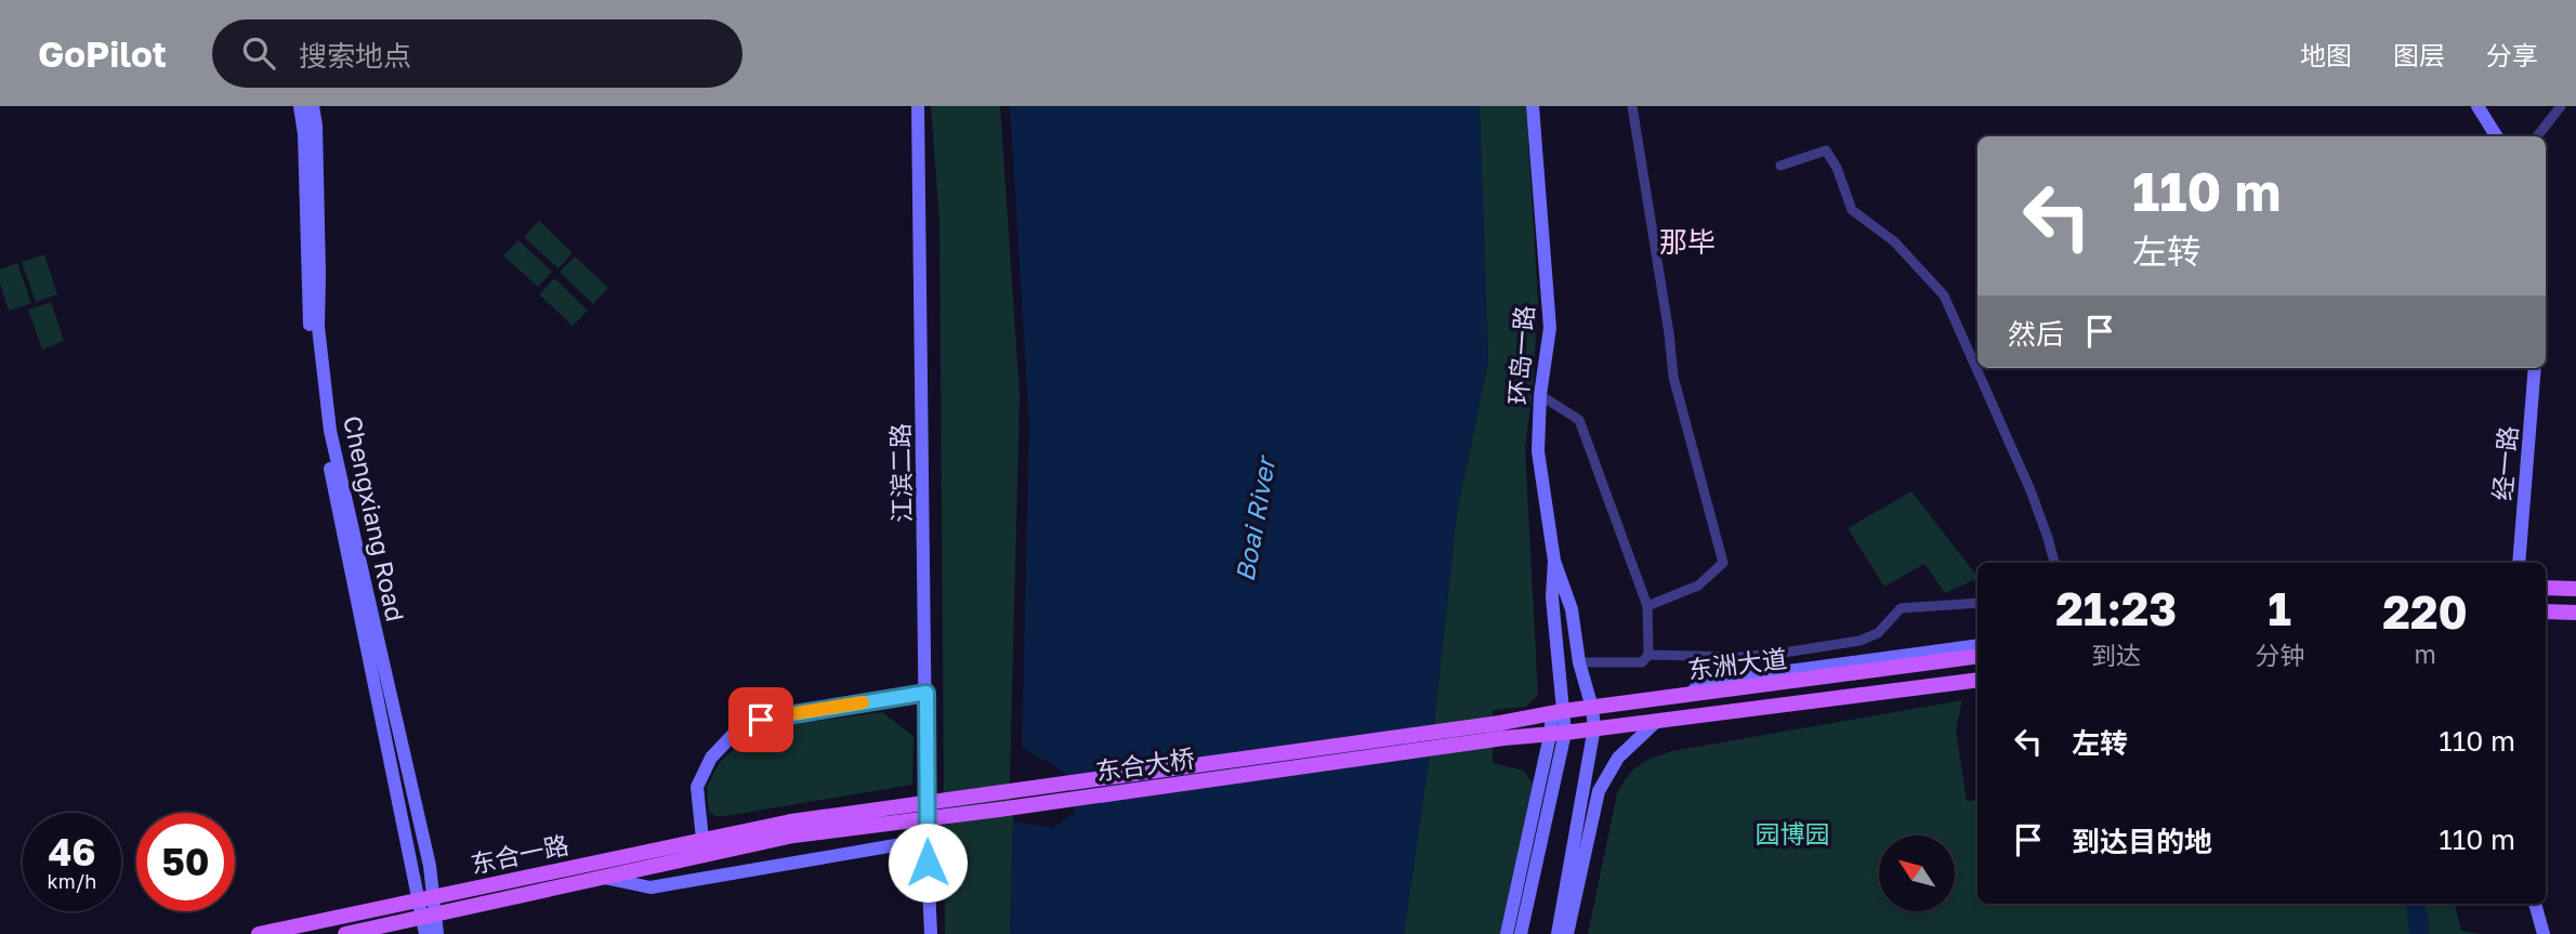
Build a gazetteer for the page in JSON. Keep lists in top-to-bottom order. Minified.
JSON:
{"streets":{"main road":["环岛一路","经一路","江滨二路","Chengxiang Road","东洲大道","东合大桥","东合一路"]},"crossings":[["环岛一路","东洲大道"],["Chengxiang Road","东合一路"],["东洲大道","东合大桥"],["东合大桥","东合一路"]],"districts":["那毕"],"water":["Boai River"],"parks":["园博园"],"north":"top left","page":{"header":"GoPilot","search":"搜索地点","nav":["地图","图层","分享"],"turn":["110 m","左转"],"then":"然后","eta":["21:23","到达","1","分钟","220","m"],"list":[{"name":"左转","value":"110 m"},{"name":"到达目的地","value":"110 m"}],"speed":"46 km/h","limit":"50"}}
